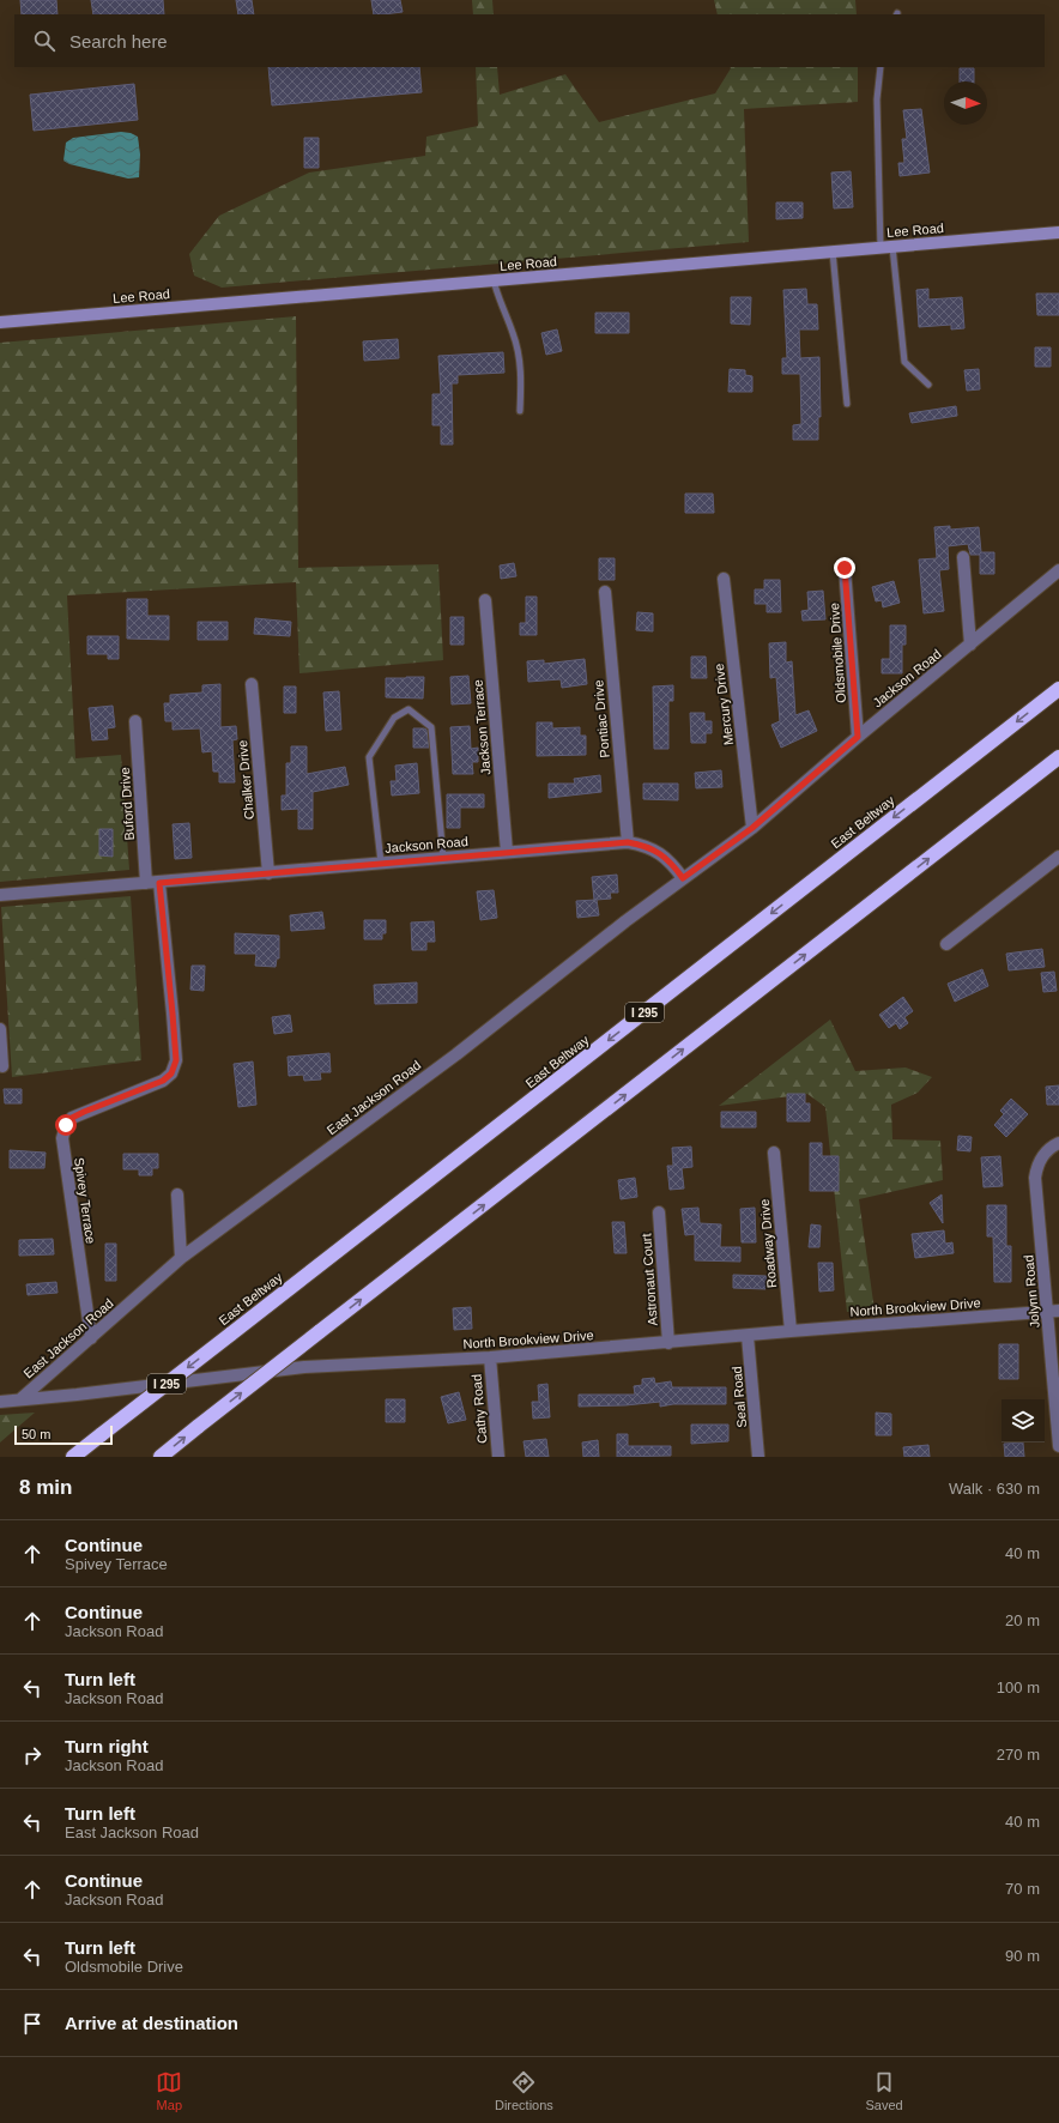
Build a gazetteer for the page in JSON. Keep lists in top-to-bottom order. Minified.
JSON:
{"streets":{"highway":["East Beltway","I 295"],"street":["Lee Road","Oldsmobile Drive","Jackson Road","Mercury Drive","Pontiac Drive","Jackson Terrace","Chalker Drive","Buford Drive","East Jackson Road","Spivey Terrace","Roadway Drive","Astronaut Court","Jolynn Road","North Brookview Drive","Seal Road","Cathy Road"]},"crossings":[["Oldsmobile Drive","Jackson Road"],["Jackson Road","Mercury Drive"],["Jackson Road","Pontiac Drive"],["Jackson Road","Jackson Terrace"],["Jackson Road","Chalker Drive"],["Jackson Road","Buford Drive"],["Jackson Road","East Jackson Road"],["Jackson Road","Spivey Terrace"],["Mercury Drive","East Jackson Road"],["Buford Drive","Spivey Terrace"],["East Jackson Road","Spivey Terrace"],["East Jackson Road","North Brookview Drive"],["Roadway Drive","North Brookview Drive"],["Astronaut Court","North Brookview Drive"],["Jolynn Road","North Brookview Drive"],["North Brookview Drive","Seal Road"],["North Brookview Drive","Cathy Road"]],"scale_bar":"50 m","north":"right","page":{"search":"Search here","scale":"50 m","heading":["8 min","Walk · 630 m"],"list":[["Continue","Spivey Terrace","40 m"],["Continue","Jackson Road","20 m"],["Turn left","Jackson Road","100 m"],["Turn right","Jackson Road","270 m"],["Turn left","East Jackson Road","40 m"],["Continue","Jackson Road","70 m"],["Turn left","Oldsmobile Drive","90 m"],"Arrive at destination"],"nav":["Map","Directions","Saved"]}}
